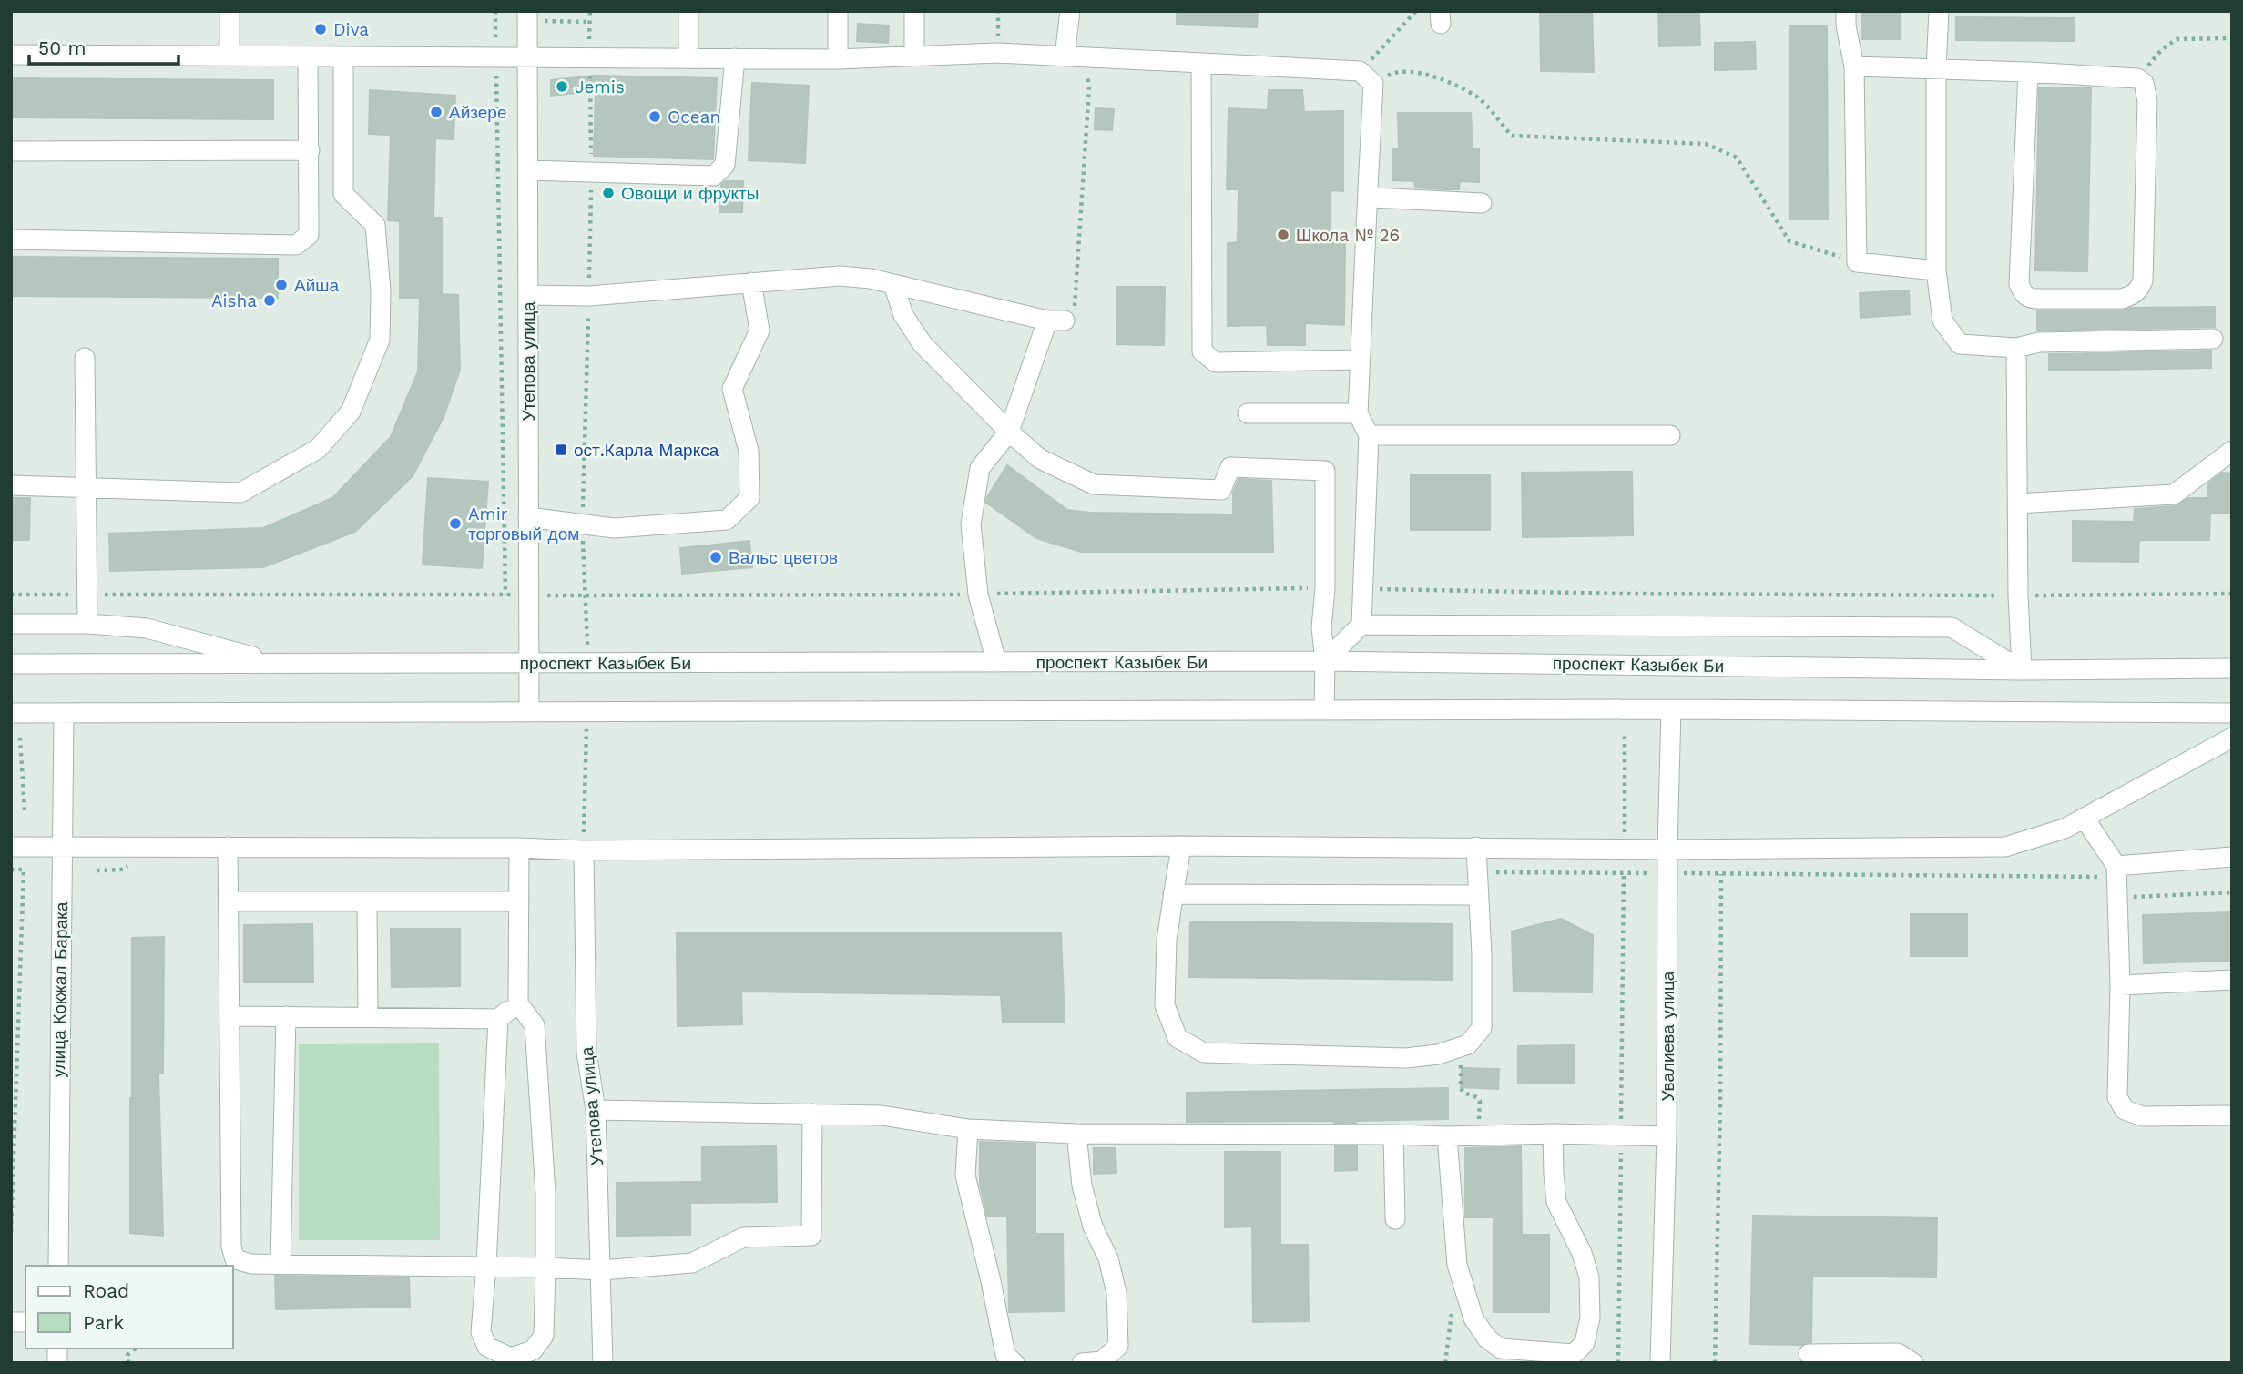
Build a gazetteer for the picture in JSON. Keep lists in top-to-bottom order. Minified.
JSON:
{"streets":{"street":["Утепова улица","проспект Казыбек Би","улица Кокжал Барака","Увалиева улица"]},"crossings":[["Утепова улица","проспект Казыбек Би"]],"places":{"other":["Diva","Jemis","Айзере","Ocean","Овощи и фрукты","Школа № 26","Айша","Aisha","Amir торговый дом","Вальс цветов"],"transit":["ост.Карла Маркса"]},"legend":["Road","Park"],"scale_bar":"50 m"}
